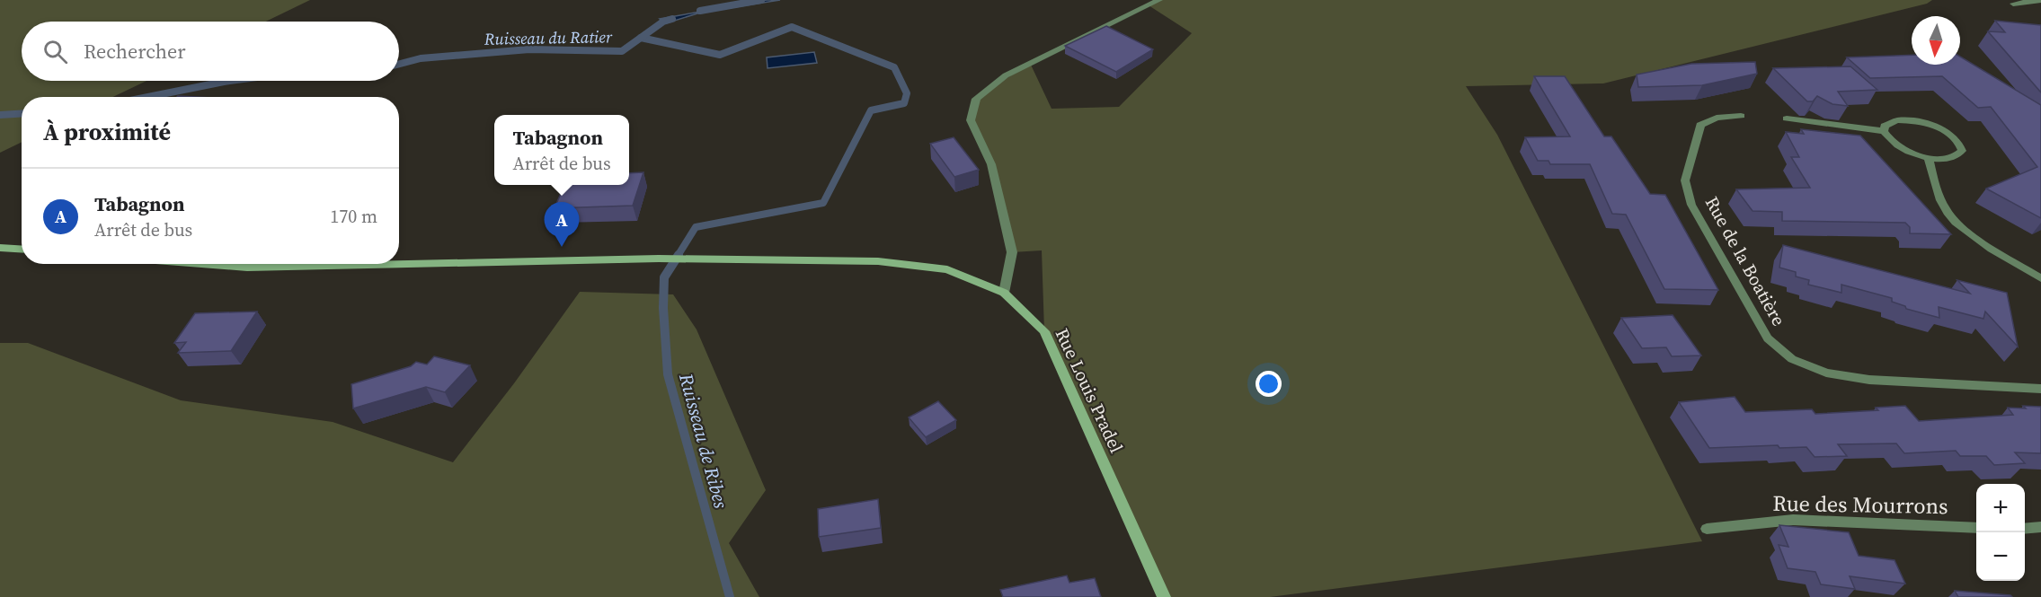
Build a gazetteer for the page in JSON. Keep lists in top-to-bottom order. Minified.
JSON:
{"streets":{"main road":["Rue Louis Pradel"],"street":["Rue de la Boatière","Rue des Mourrons"]},"water":["Ruisseau du Ratier","Ruisseau de Ribes"],"north":"bottom","page":{"search":"Rechercher","heading":"À proximité","popup":["Tabagnon","Arrêt de bus"],"list":[{"mark":"A","name":"Tabagnon","note":"Arrêt de bus","value":"170 m"}],"pins":"A","map_buttons":["+","−"]}}
